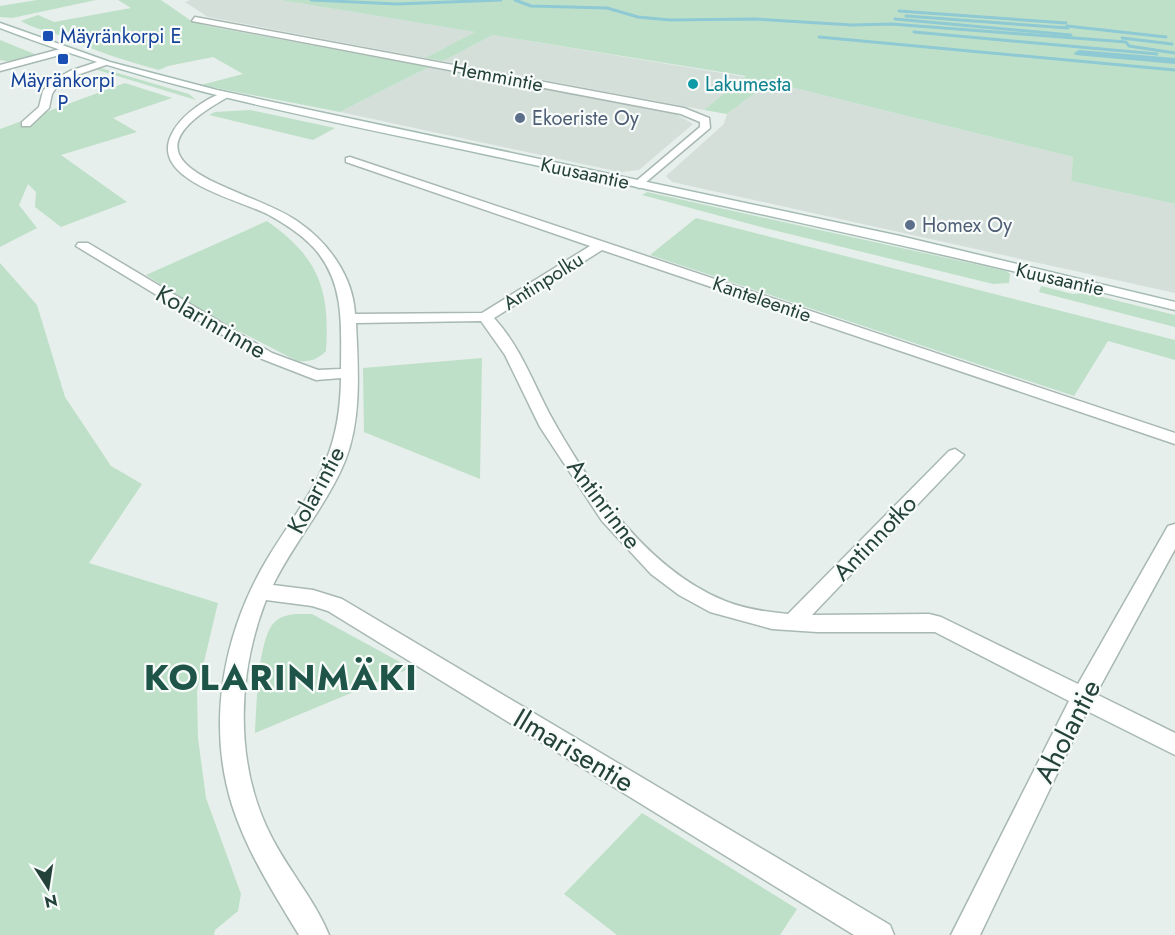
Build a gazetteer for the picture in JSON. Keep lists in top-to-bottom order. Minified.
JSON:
{"streets":{"street":["Hemmintie","Kuusaantie","Antinpolku","Kanteleentie","Kolarinrinne","Kolarintie","Antinrinne","Antinnotko","Aholantie","Ilmarisentie"]},"crossings":[["Hemmintie","Kuusaantie"],["Kuusaantie","Kolarintie"],["Antinpolku","Kanteleentie"],["Antinpolku","Antinrinne"],["Kolarinrinne","Kolarintie"],["Kolarintie","Ilmarisentie"],["Antinrinne","Antinnotko"],["Antinrinne","Aholantie"]],"districts":["KOLARINMÄKI"],"places":{"transit":["Mäyränkorpi E","Mäyränkorpi P"],"other":["Lakumesta","Ekoeriste Oy","Homex Oy"]},"north":"bottom"}
